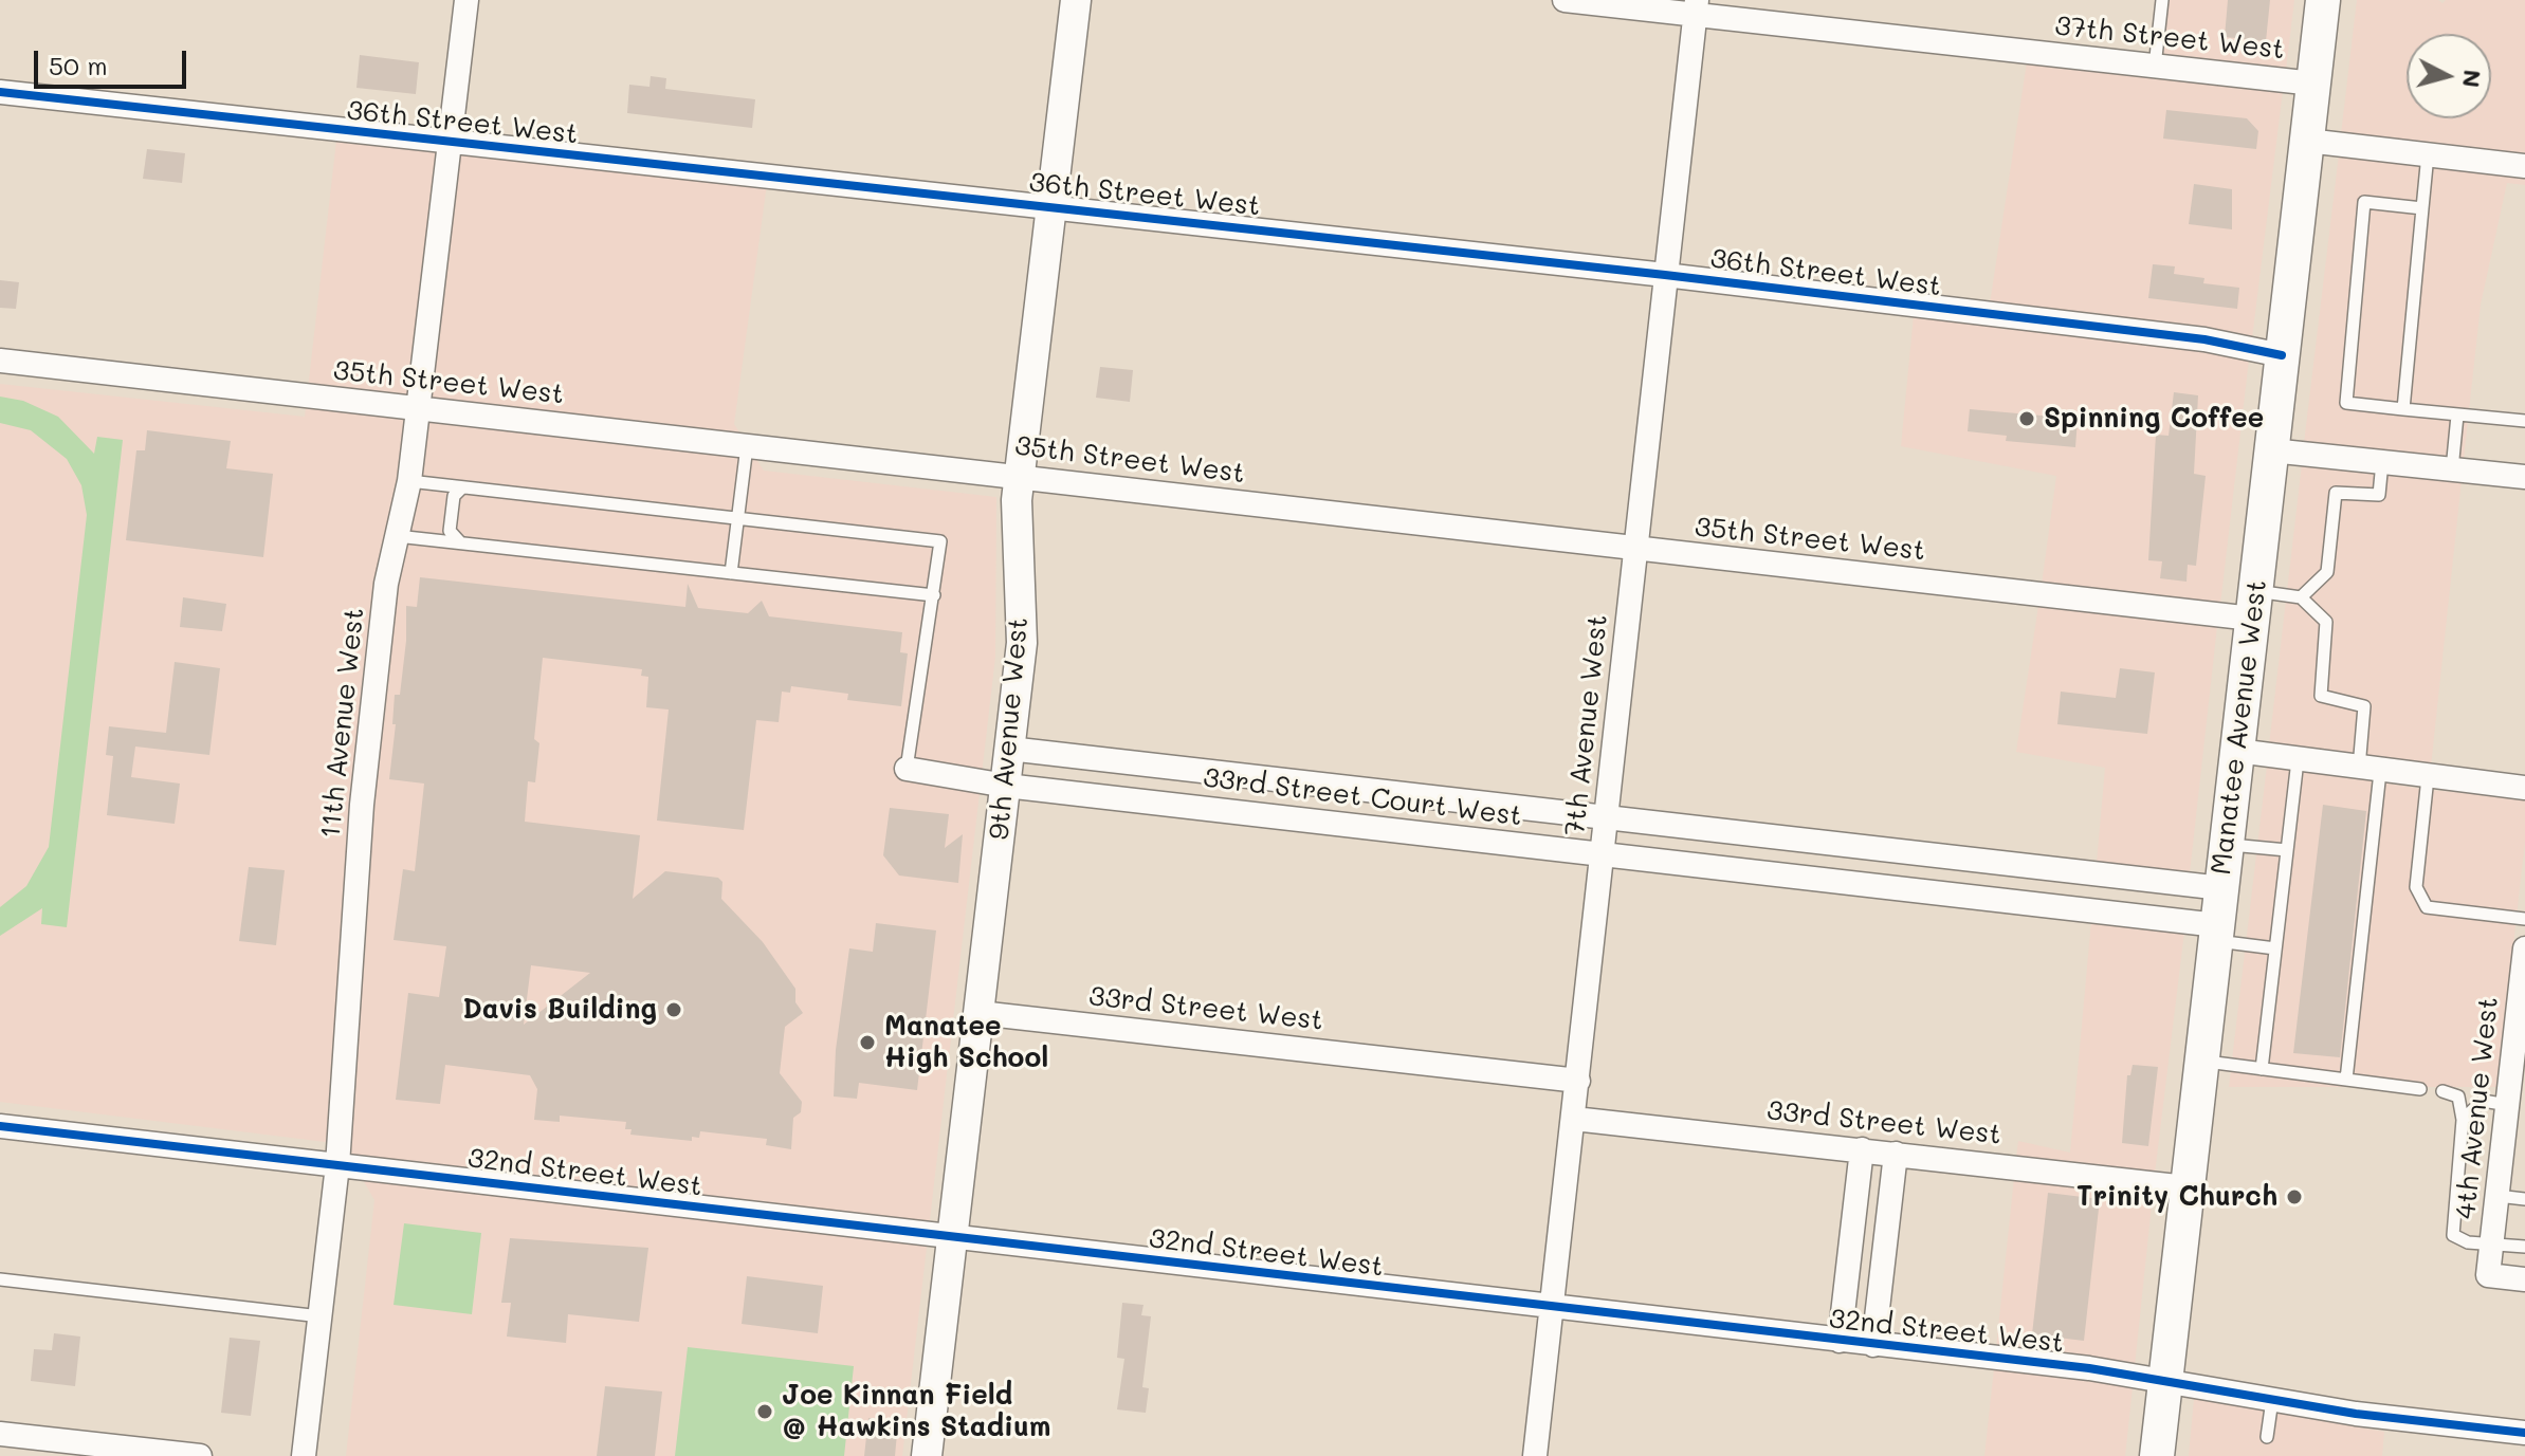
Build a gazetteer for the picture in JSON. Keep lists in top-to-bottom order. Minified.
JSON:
{"streets":{"main road":["Manatee Avenue West"],"street":["37th Street West","36th Street West","35th Street West","11th Avenue West","7th Avenue West","9th Avenue West","33rd Street Court West","33rd Street West","4th Avenue West","32nd Street West"]},"crossings":[["37th Street West","7th Avenue West"],["37th Street West","Manatee Avenue West"],["36th Street West","11th Avenue West"],["36th Street West","7th Avenue West"],["36th Street West","Manatee Avenue West"],["36th Street West","9th Avenue West"],["35th Street West","11th Avenue West"],["35th Street West","7th Avenue West"],["35th Street West","Manatee Avenue West"],["35th Street West","9th Avenue West"],["11th Avenue West","32nd Street West"],["7th Avenue West","33rd Street Court West"],["7th Avenue West","33rd Street West"],["7th Avenue West","32nd Street West"],["Manatee Avenue West","33rd Street Court West"],["Manatee Avenue West","33rd Street West"],["Manatee Avenue West","32nd Street West"],["9th Avenue West","33rd Street Court West"],["9th Avenue West","33rd Street West"],["9th Avenue West","32nd Street West"]],"places":["Spinning Coffee","Davis Building","Manatee High School","Trinity Church","Joe Kinnan Field @ Hawkins Stadium"],"scale_bar":"50 m","north":"right"}
